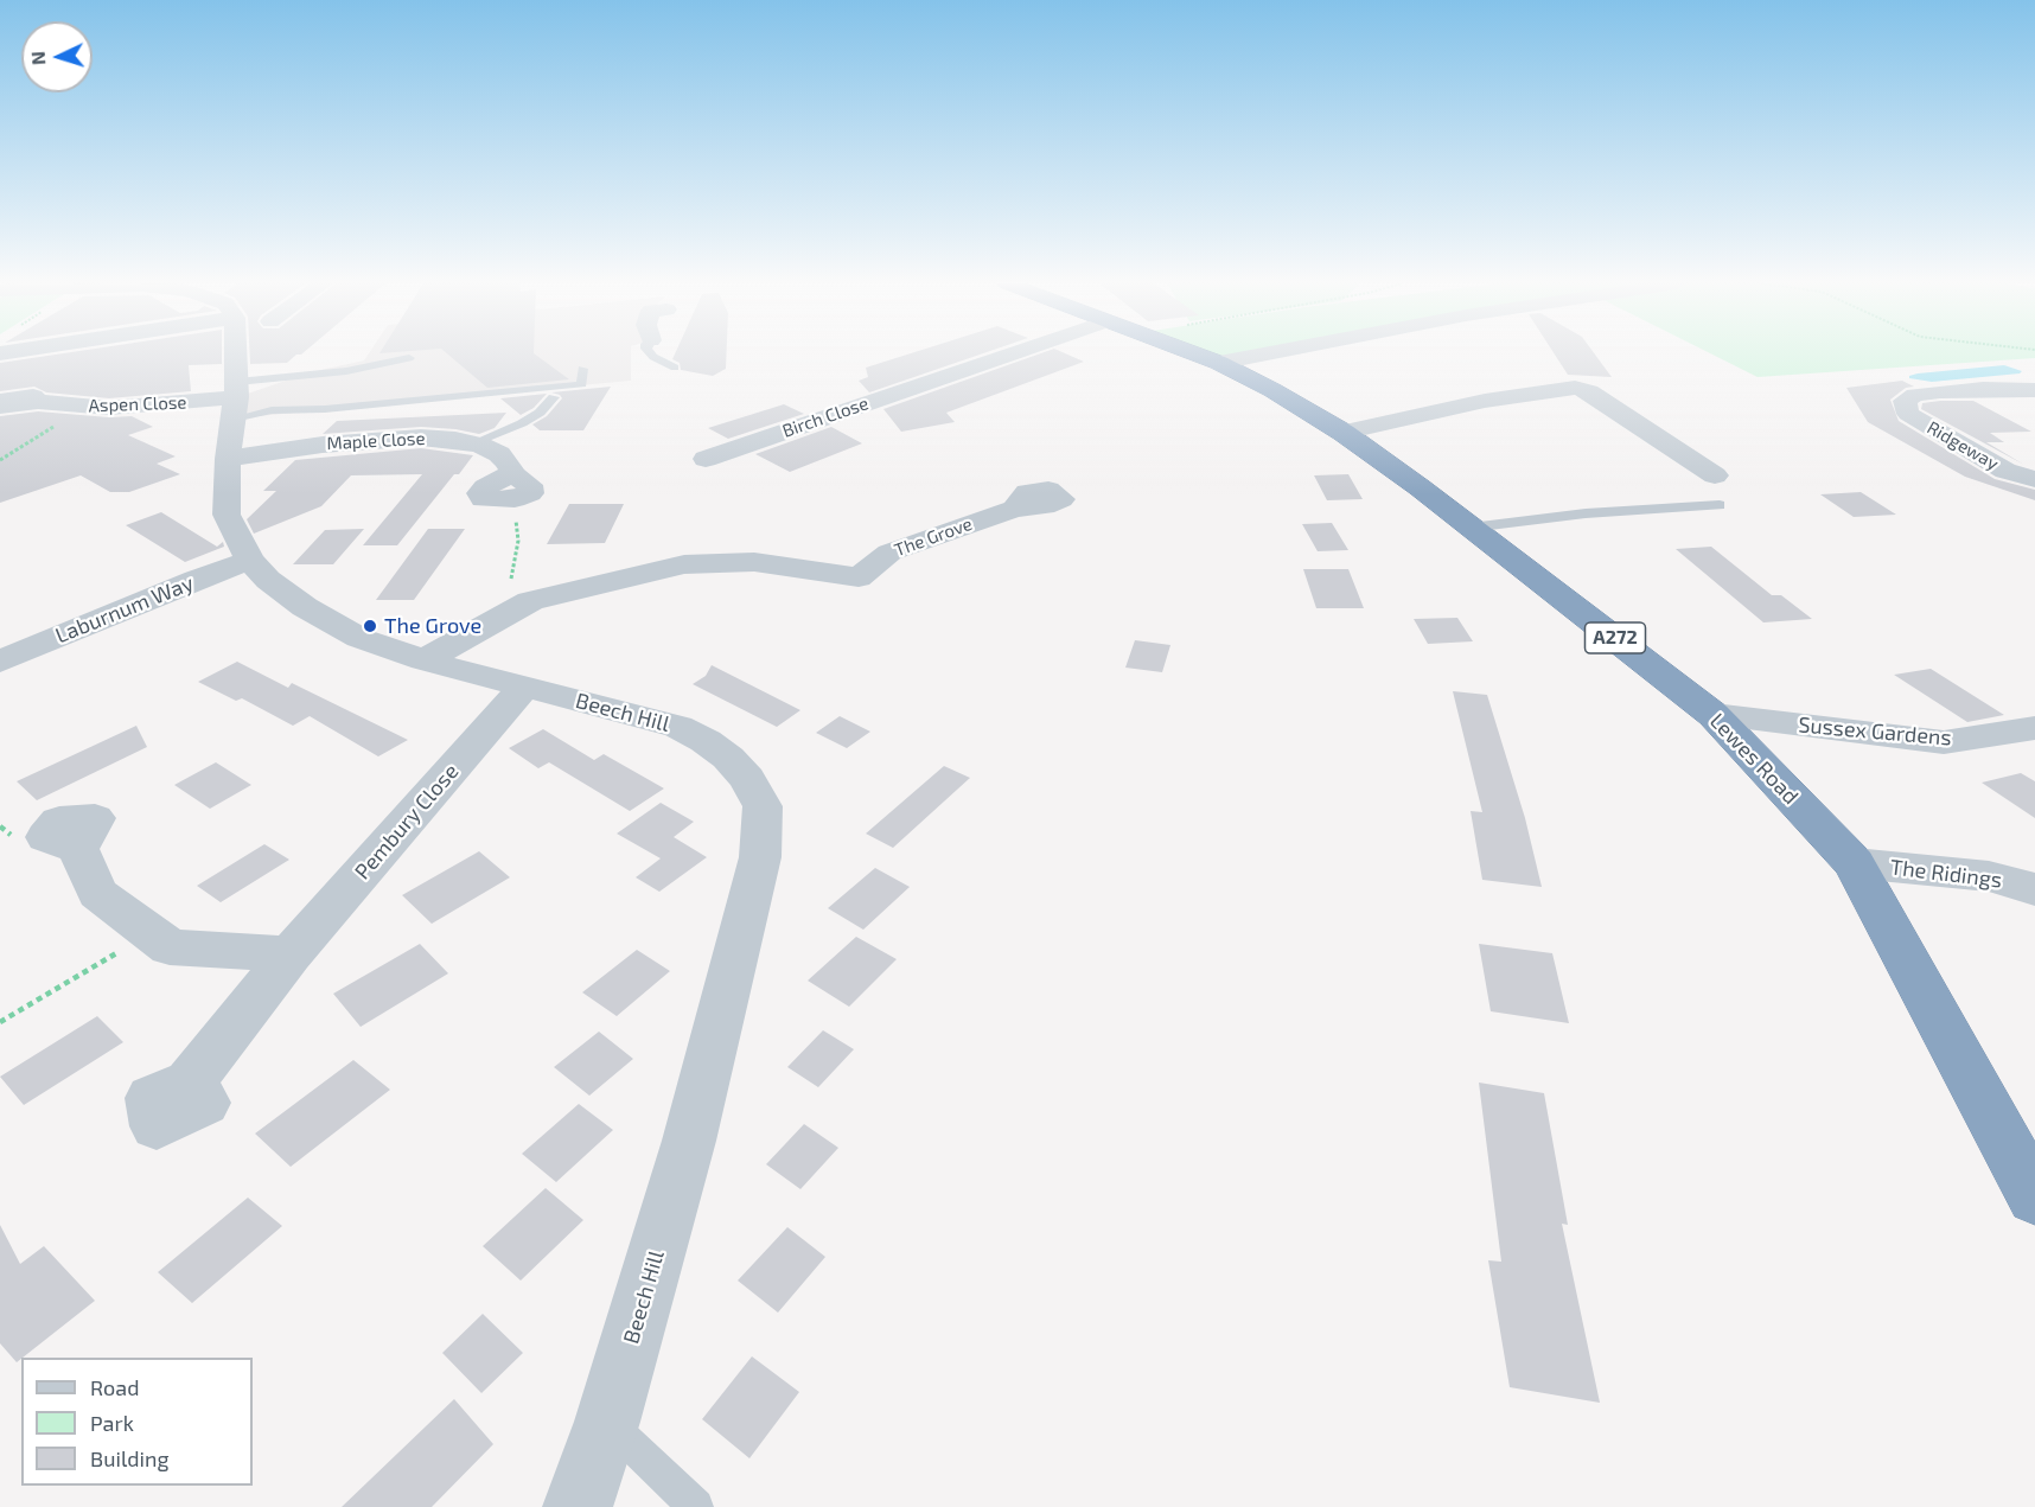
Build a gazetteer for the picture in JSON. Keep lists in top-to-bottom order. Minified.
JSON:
{"streets":{"highway":["A272","Lewes Road"],"street":["Aspen Close","Birch Close","Maple Close","Ridgeway","The Grove","Laburnum Way","Beech Hill","Sussex Gardens","Pembury Close","The Ridings"]},"crossings":[["Aspen Close","Beech Hill"],["Maple Close","Beech Hill"],["The Grove","Beech Hill"],["Laburnum Way","Beech Hill"],["Beech Hill","Pembury Close"],["Sussex Gardens","Lewes Road"],["Lewes Road","The Ridings"]],"places":["The Grove"],"legend":["Road","Park","Building"],"north":"left"}
